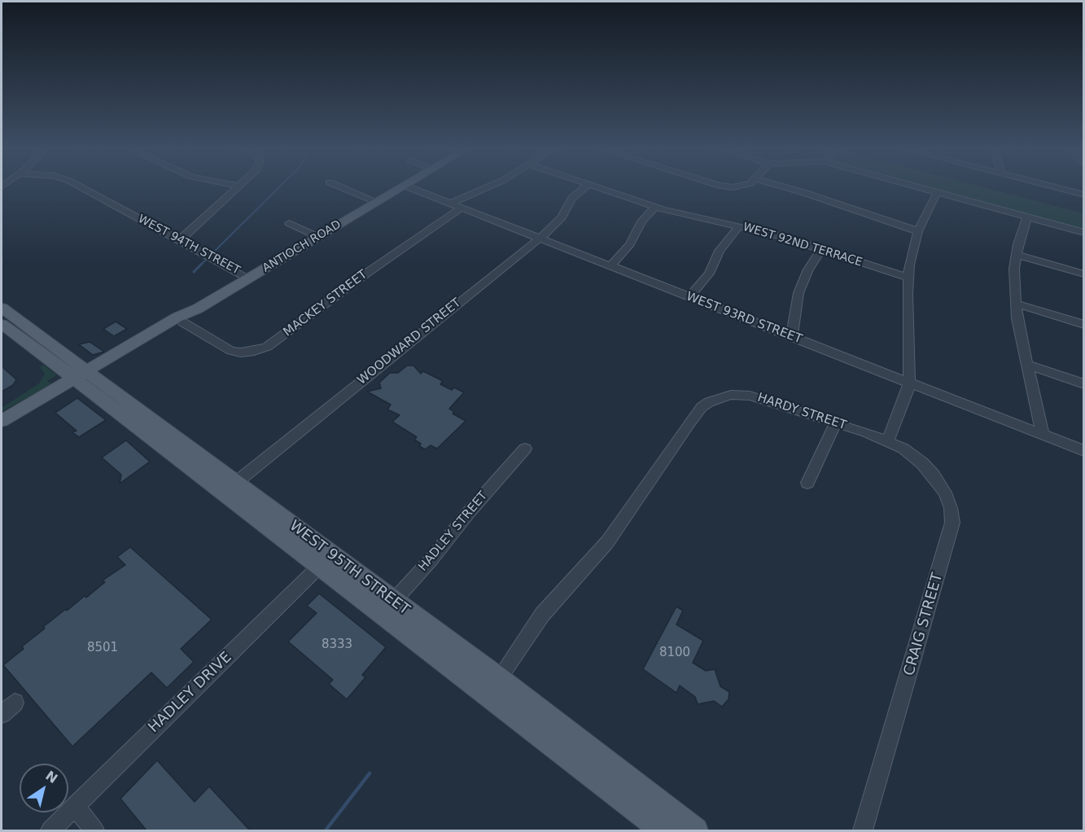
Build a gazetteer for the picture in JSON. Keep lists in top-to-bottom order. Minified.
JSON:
{"streets":{"main road":["ANTIOCH ROAD","WEST 95TH STREET"],"street":["WEST 94TH STREET","WEST 92ND TERRACE","MACKEY STREET","WEST 93RD STREET","WOODWARD STREET","HARDY STREET","HADLEY STREET","CRAIG STREET","HADLEY DRIVE"]},"crossings":[["WEST 94TH STREET","ANTIOCH ROAD"],["ANTIOCH ROAD","MACKEY STREET"],["ANTIOCH ROAD","WEST 95TH STREET"],["MACKEY STREET","WEST 93RD STREET"],["WEST 93RD STREET","WOODWARD STREET"],["WOODWARD STREET","WEST 95TH STREET"],["HARDY STREET","WEST 95TH STREET"],["HARDY STREET","CRAIG STREET"],["HADLEY STREET","WEST 95TH STREET"],["WEST 95TH STREET","HADLEY DRIVE"]],"house_numbers":["8333","8501","8100"],"north":"top right"}
